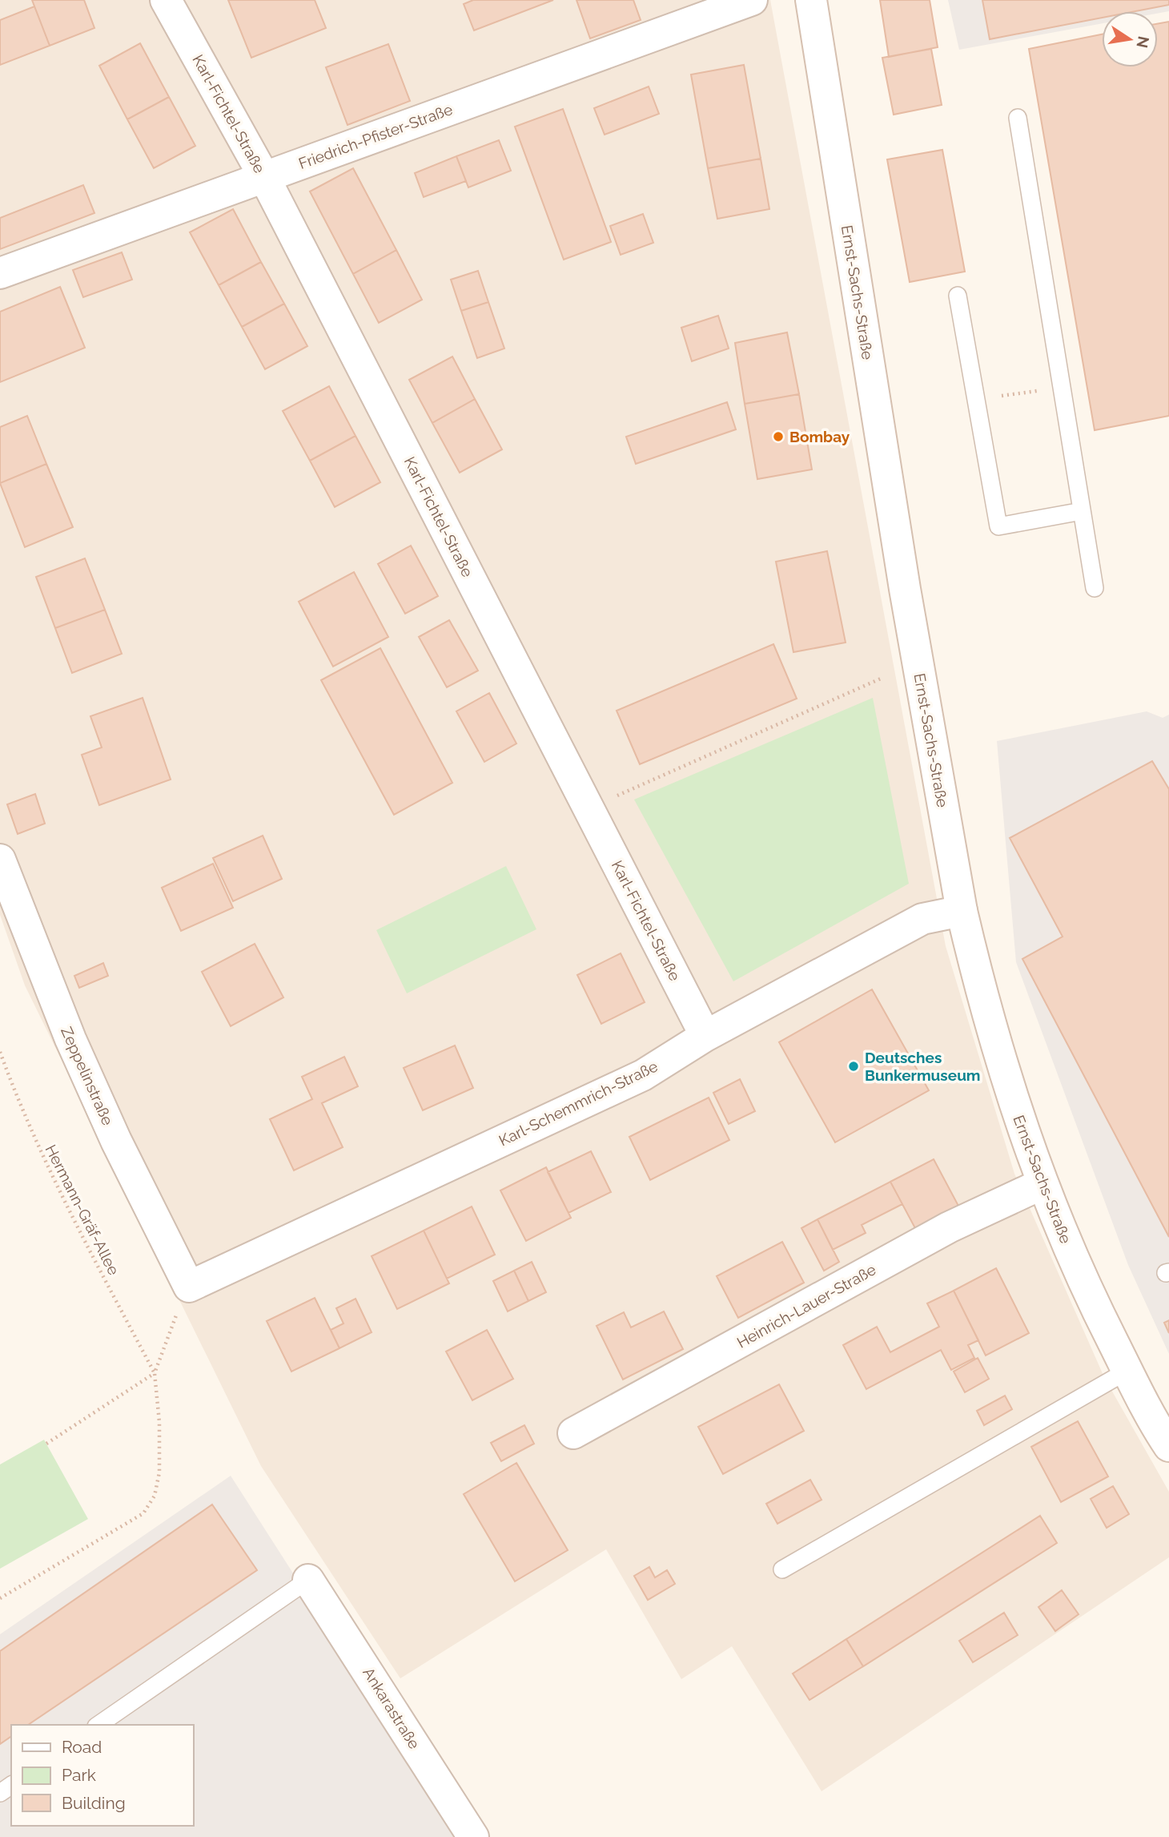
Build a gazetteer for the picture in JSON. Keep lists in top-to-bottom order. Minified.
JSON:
{"streets":{"street":["Karl-Fichtel-Straße","Friedrich-Pfister-Straße","Ernst-Sachs-Straße","Zeppelinstraße","Karl-Schemmrich-Straße","Heinrich-Lauer-Straße","Ankarastraße"],"path":["Hermann-Gräf-Allee"]},"crossings":[["Karl-Fichtel-Straße","Friedrich-Pfister-Straße"],["Karl-Fichtel-Straße","Karl-Schemmrich-Straße"],["Ernst-Sachs-Straße","Karl-Schemmrich-Straße"],["Ernst-Sachs-Straße","Heinrich-Lauer-Straße"],["Zeppelinstraße","Karl-Schemmrich-Straße"]],"places":["Bombay","Deutsches Bunkermuseum"],"legend":["Road","Park","Building"],"north":"right"}
